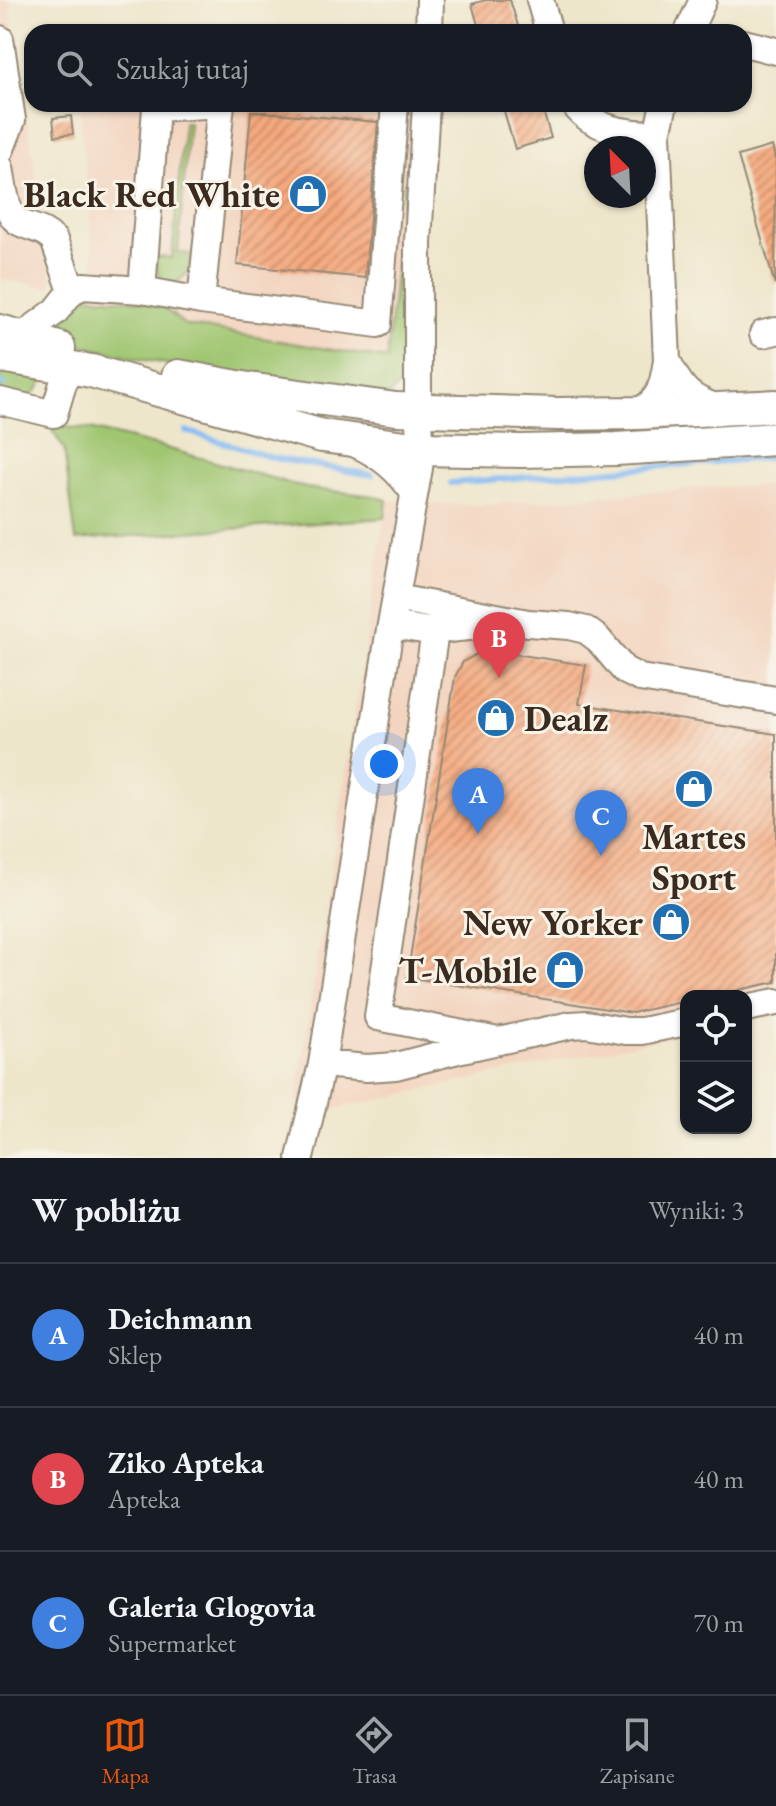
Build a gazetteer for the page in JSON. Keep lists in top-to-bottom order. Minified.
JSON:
{"places":{"shop":["Black Red White","Dealz","Martes Sport","New Yorker","T-Mobile"]},"north":"top left","page":{"search":"Szukaj tutaj","pins":["B","A","C"],"heading":["W pobliżu","Wyniki: 3"],"list":[{"mark":"A","name":"Deichmann","note":"Sklep","value":"40 m"},{"mark":"B","name":"Ziko Apteka","note":"Apteka","value":"40 m"},{"mark":"C","name":"Galeria Glogovia","note":"Supermarket","value":"70 m"}],"nav":["Mapa","Trasa","Zapisane"]}}
